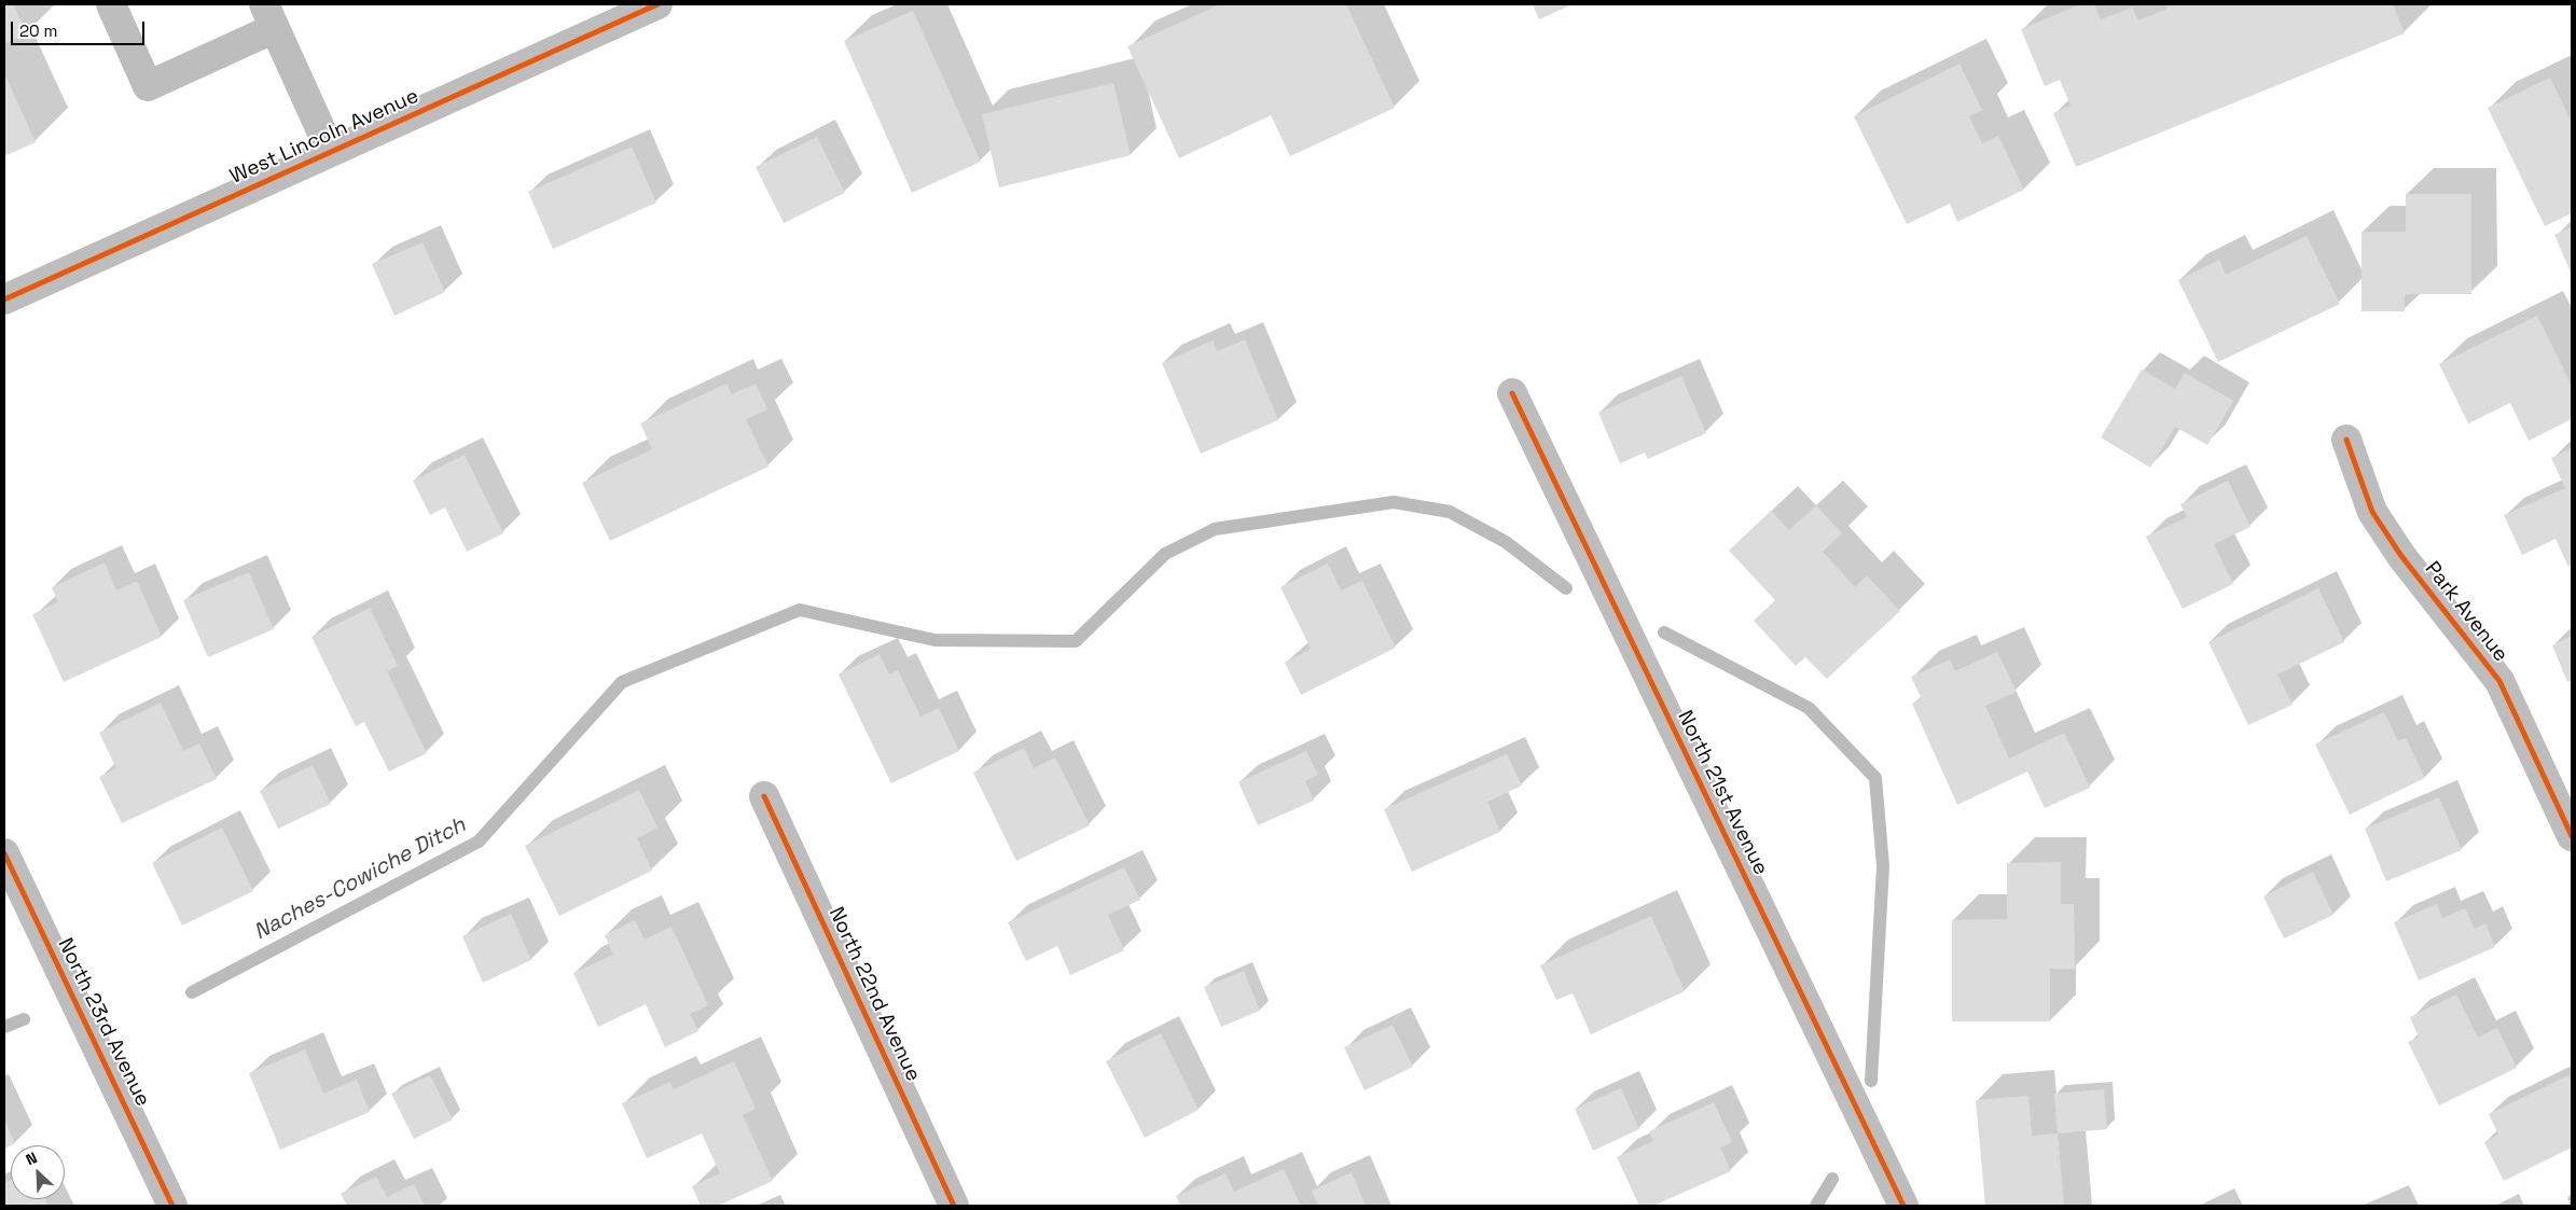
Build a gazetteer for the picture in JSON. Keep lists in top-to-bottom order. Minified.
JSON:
{"streets":{"street":["West Lincoln Avenue","Park Avenue","North 21st Avenue","North 22nd Avenue","North 23rd Avenue"]},"water":["Naches-Cowiche Ditch"],"scale_bar":"20 m","north":"top left"}
